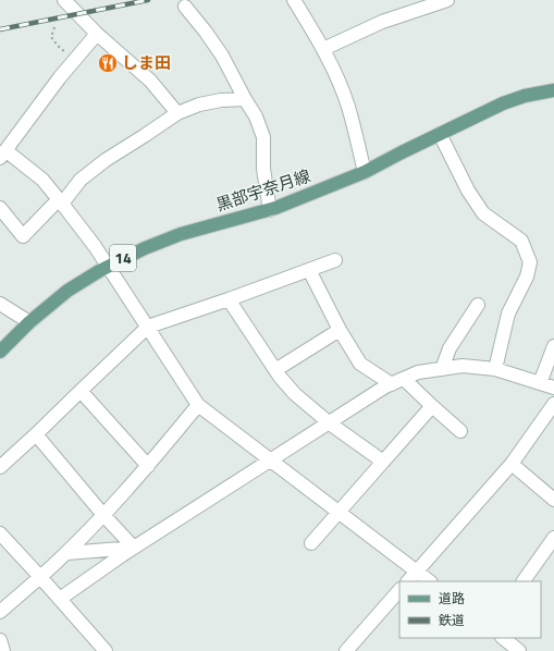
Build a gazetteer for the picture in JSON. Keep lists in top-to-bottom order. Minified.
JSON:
{"streets":{"main road":["黒部宇奈月線","14"]},"places":{"restaurant":["しま田"]},"legend":["道路","鉄道"]}
